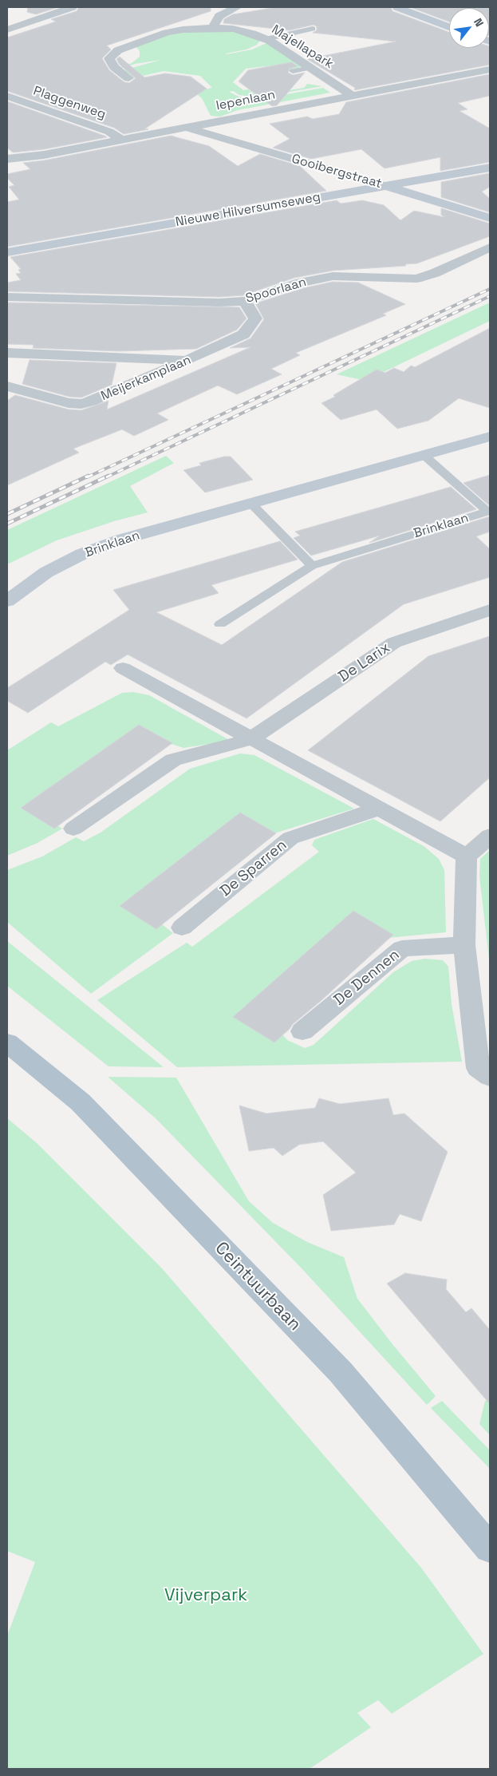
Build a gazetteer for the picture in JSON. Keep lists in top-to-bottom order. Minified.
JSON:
{"streets":{"main road":["Ceintuurbaan"],"street":["Majellapark","Iepenlaan","Plaggenweg","Gooibergstraat","Nieuwe Hilversumseweg","Spoorlaan","Meijerkamplaan","Brinklaan","De Larix","De Sparren","De Dennen"]},"crossings":[["Majellapark","Iepenlaan"],["Iepenlaan","Plaggenweg"],["Iepenlaan","Gooibergstraat"],["Gooibergstraat","Nieuwe Hilversumseweg"],["Spoorlaan","Meijerkamplaan"]],"parks":["Vijverpark"],"north":"top right"}
